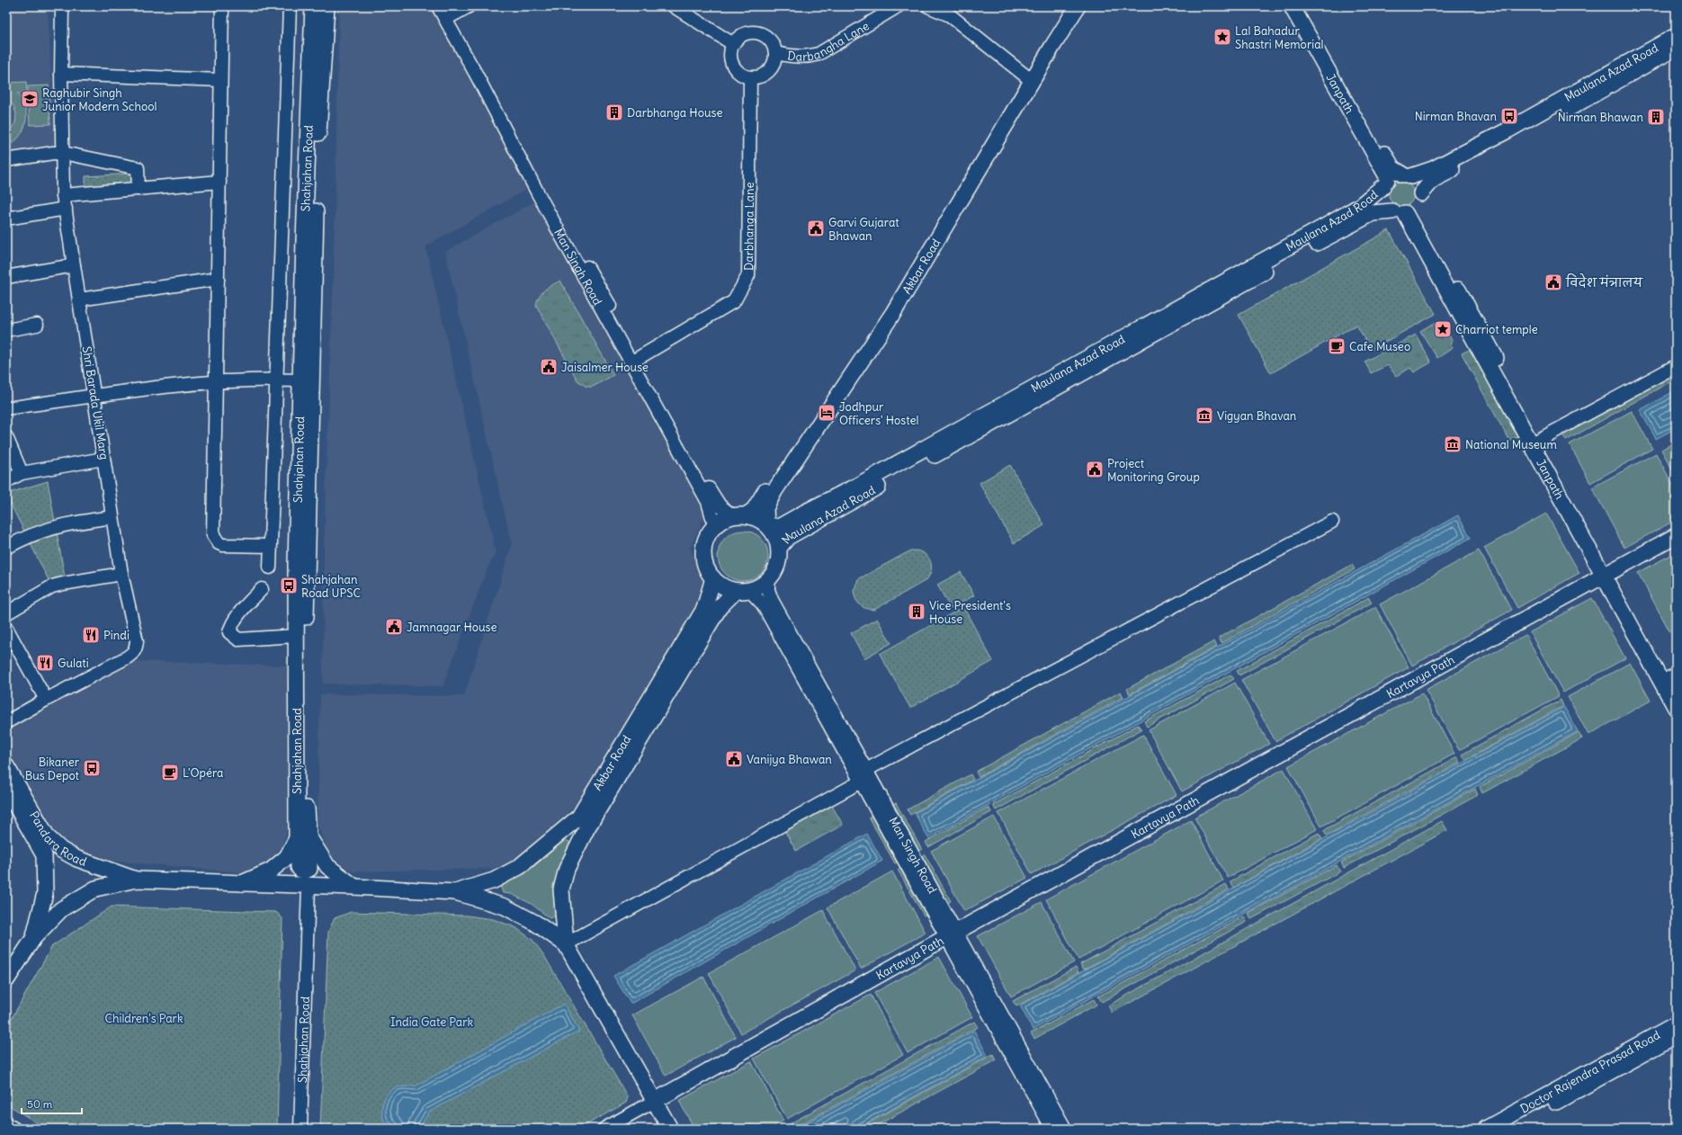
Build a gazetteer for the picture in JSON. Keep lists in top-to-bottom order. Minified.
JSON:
{"streets":{"main road":["Maulana Azad Road","Janpath","Shahjahan Road","Akbar Road","Kartavya Path","Pandara Road","Doctor Rajendra Prasad Road"],"street":["Darbangha Lane","Darbhanga Lane","Man Singh Road","Shri Barada Ukil Marg"]},"crossings":[["Darbangha Lane","Darbhanga Lane"],["Maulana Azad Road","Janpath"],["Maulana Azad Road","Man Singh Road"],["Maulana Azad Road","Akbar Road"],["Janpath","Kartavya Path"],["Darbhanga Lane","Man Singh Road"],["Man Singh Road","Akbar Road"],["Man Singh Road","Kartavya Path"]],"parks":["Children's Park","India Gate Park"],"places":{"place":["Lal Bahadur Shastri Memorial","Charriot temple"],"school or university":["Raghubir Singh Junior Modern School"],"building":["Darbhanga House","Nirman Bhawan","Vice President's House"],"bus stop":["Nirman Bhavan","Shahjahan Road UPSC","Bikaner Bus Depot"],"public building":["Garvi Gujarat Bhawan","विदेश मंत्रालय","Jaisalmer House","Project Monitoring Group","Jamnagar House","Vanijya Bhawan"],"cafe":["Cafe Museo","L'Opéra"],"hotel":["Jodhpur Officers' Hostel"],"museum":["Vigyan Bhavan","National Museum"],"restaurant":["Pindi","Gulati"]},"scale_bar":"50 m"}
